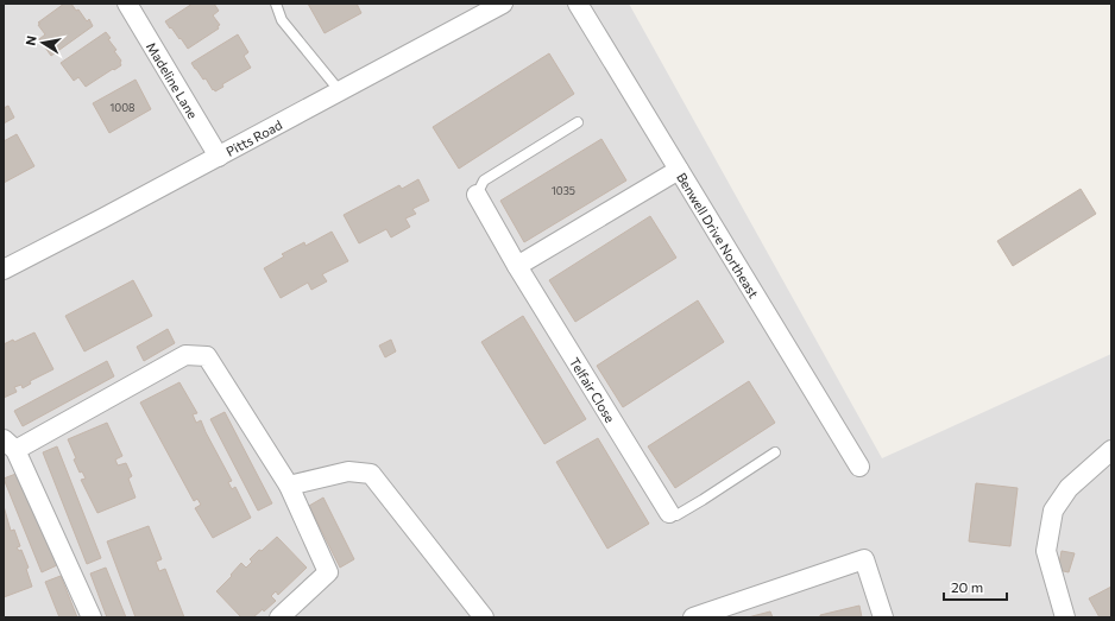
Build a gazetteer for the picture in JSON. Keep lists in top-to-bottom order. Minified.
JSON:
{"streets":{"street":["Madeline Lane","Pitts Road","Benwell Drive Northeast","Telfair Close"]},"crossings":[["Madeline Lane","Pitts Road"]],"house_numbers":["1008","1035"],"scale_bar":"20 m","north":"left"}
